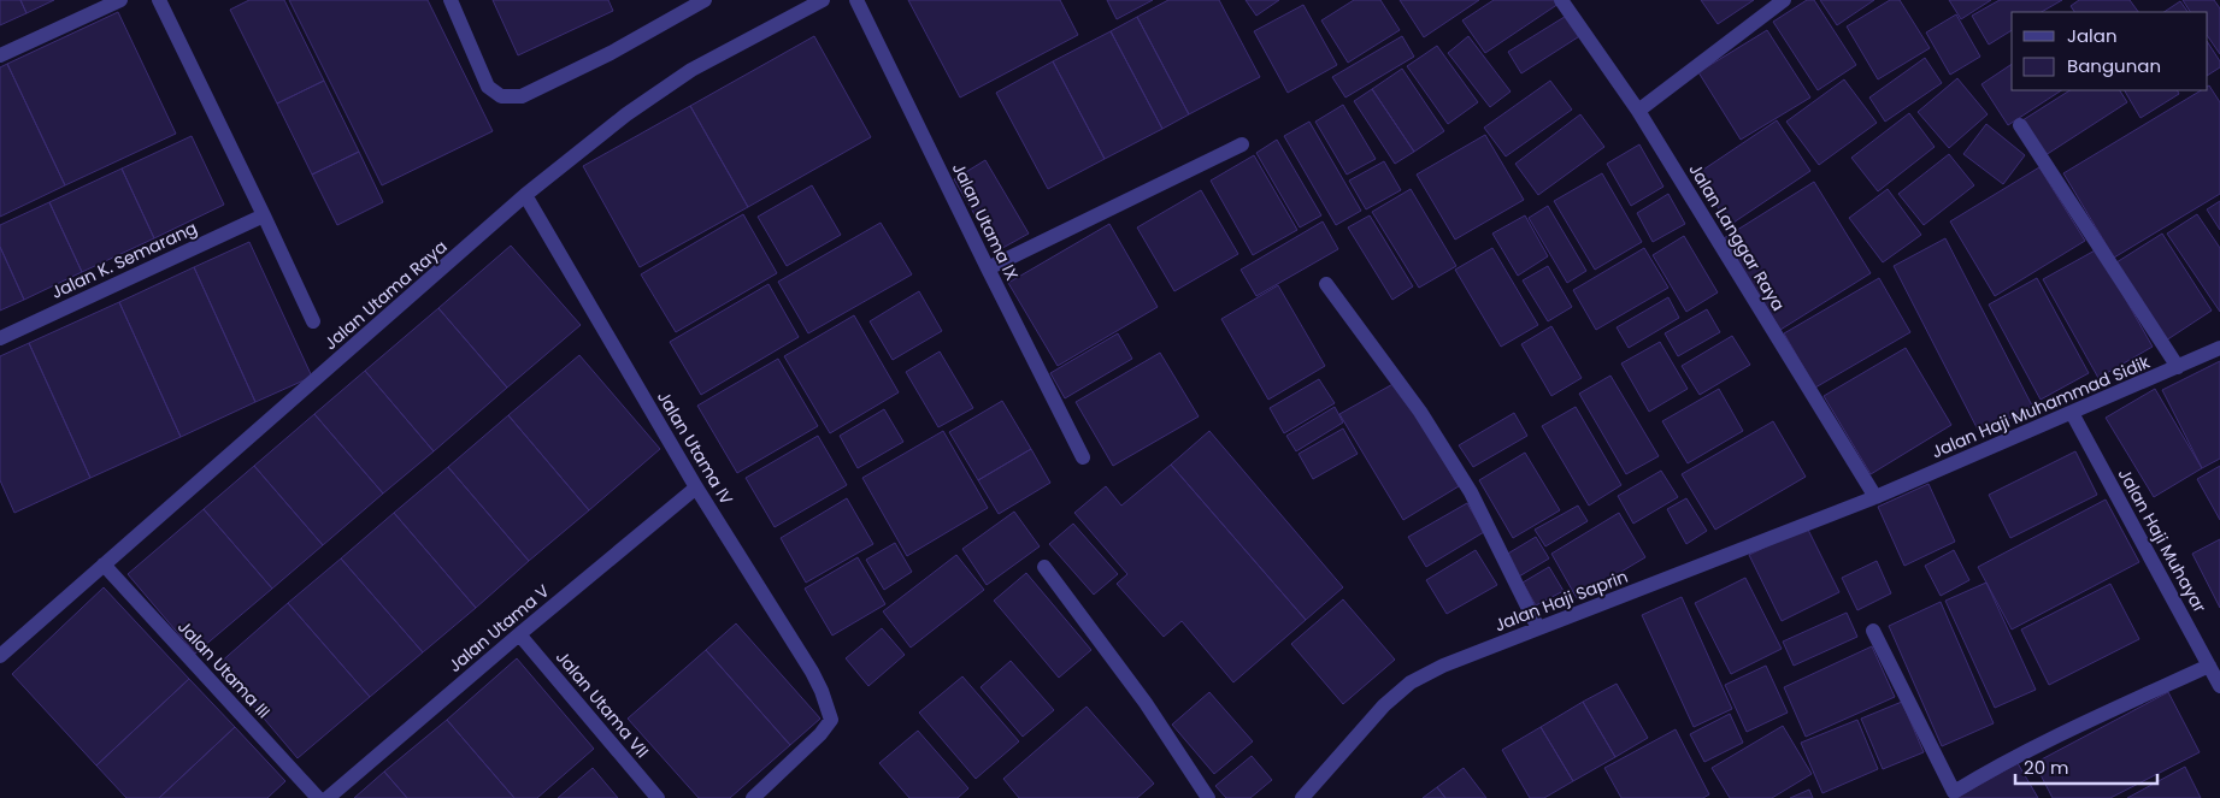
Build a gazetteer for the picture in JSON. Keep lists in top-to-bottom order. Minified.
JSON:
{"streets":{"street":["Jalan Utama IX","Jalan Langgar Raya","Jalan K. Semarang","Jalan Utama Raya","Jalan Haji Muhammad Sidik","Jalan Utama IV","Jalan Haji Muhayar","Jalan Haji Saprin","Jalan Utama V","Jalan Utama III","Jalan Utama VII"]},"crossings":[["Jalan Langgar Raya","Jalan Haji Muhammad Sidik"],["Jalan Langgar Raya","Jalan Haji Saprin"],["Jalan Utama Raya","Jalan Utama IV"],["Jalan Utama Raya","Jalan Utama III"],["Jalan Haji Muhammad Sidik","Jalan Haji Muhayar"],["Jalan Haji Muhammad Sidik","Jalan Haji Saprin"],["Jalan Utama IV","Jalan Utama V"],["Jalan Utama V","Jalan Utama VII"]],"legend":["Jalan","Bangunan"],"scale_bar":"20 m"}
